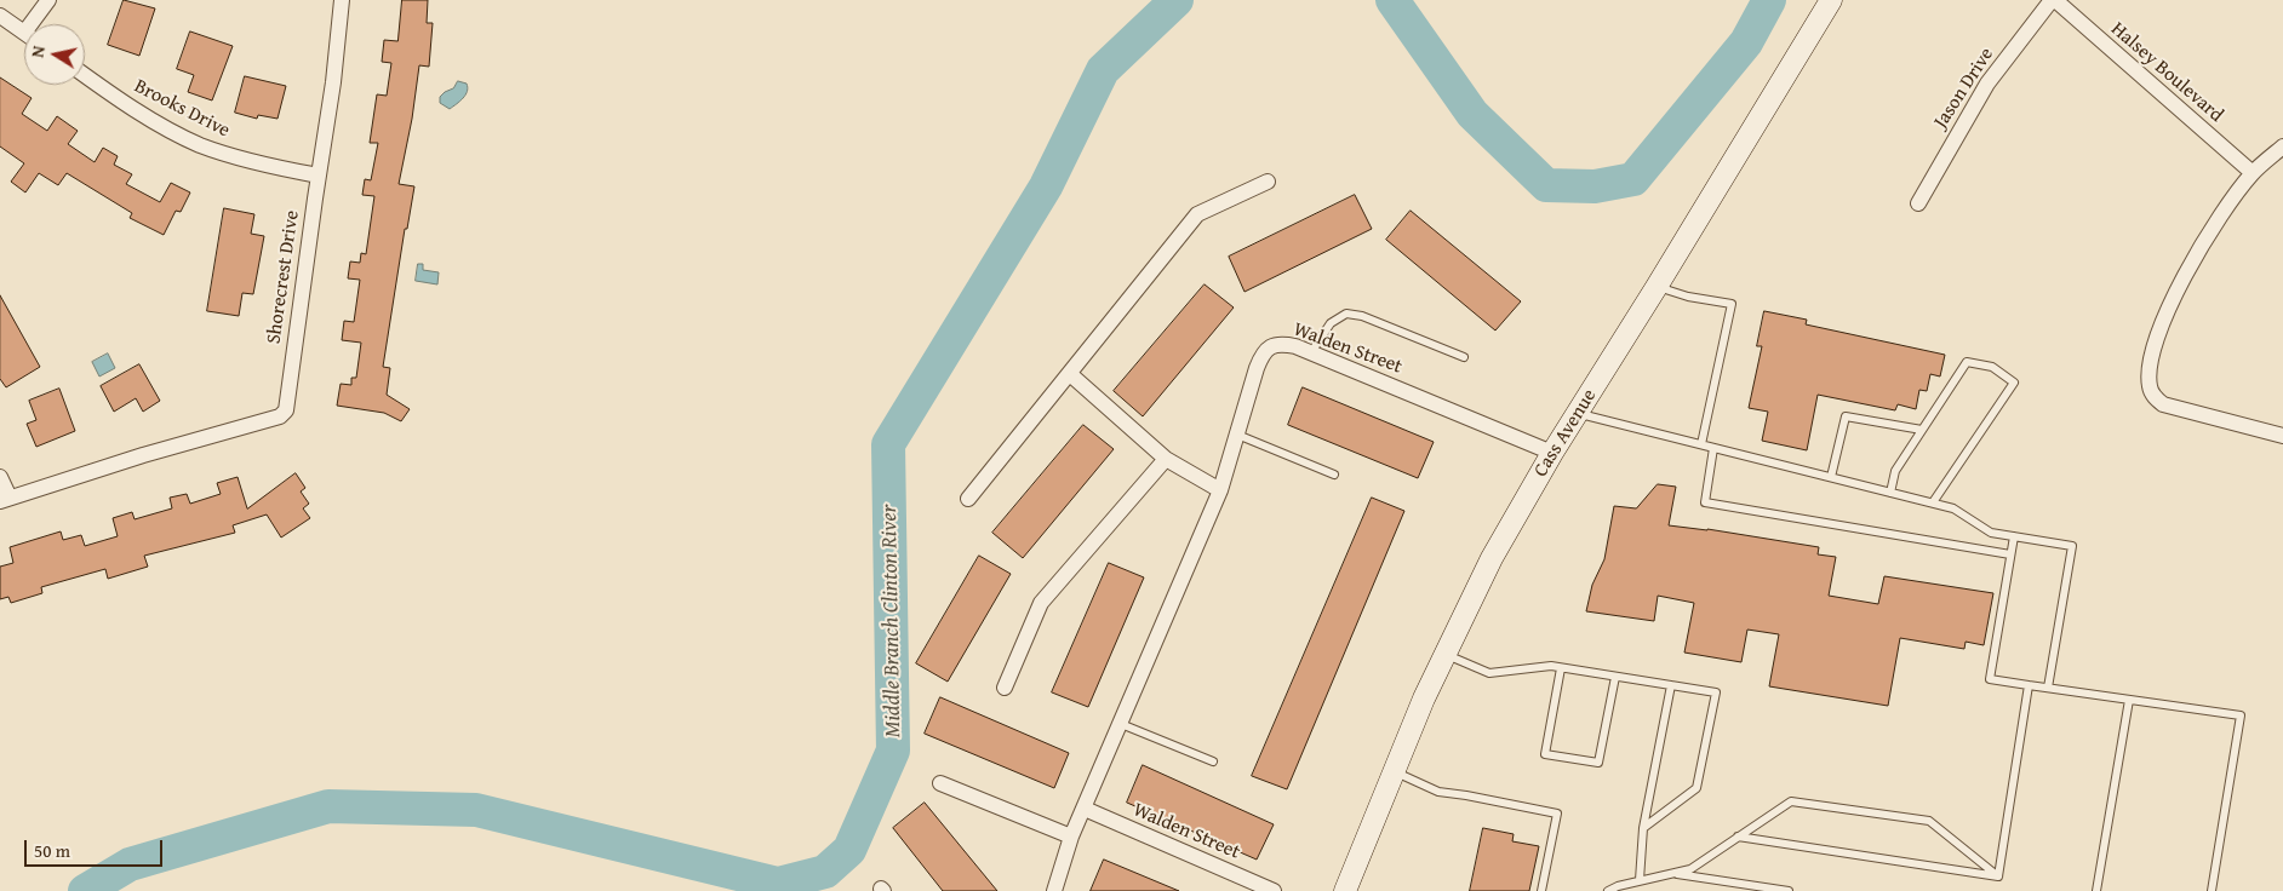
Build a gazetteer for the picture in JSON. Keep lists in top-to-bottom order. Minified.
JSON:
{"streets":{"main road":["Cass Avenue"],"street":["Halsey Boulevard","Jason Drive","Brooks Drive","Shorecrest Drive","Walden Street"]},"crossings":[["Halsey Boulevard","Jason Drive"],["Brooks Drive","Shorecrest Drive"],["Walden Street","Cass Avenue"]],"water":["Middle Branch Clinton River"],"scale_bar":"50 m","north":"left"}
